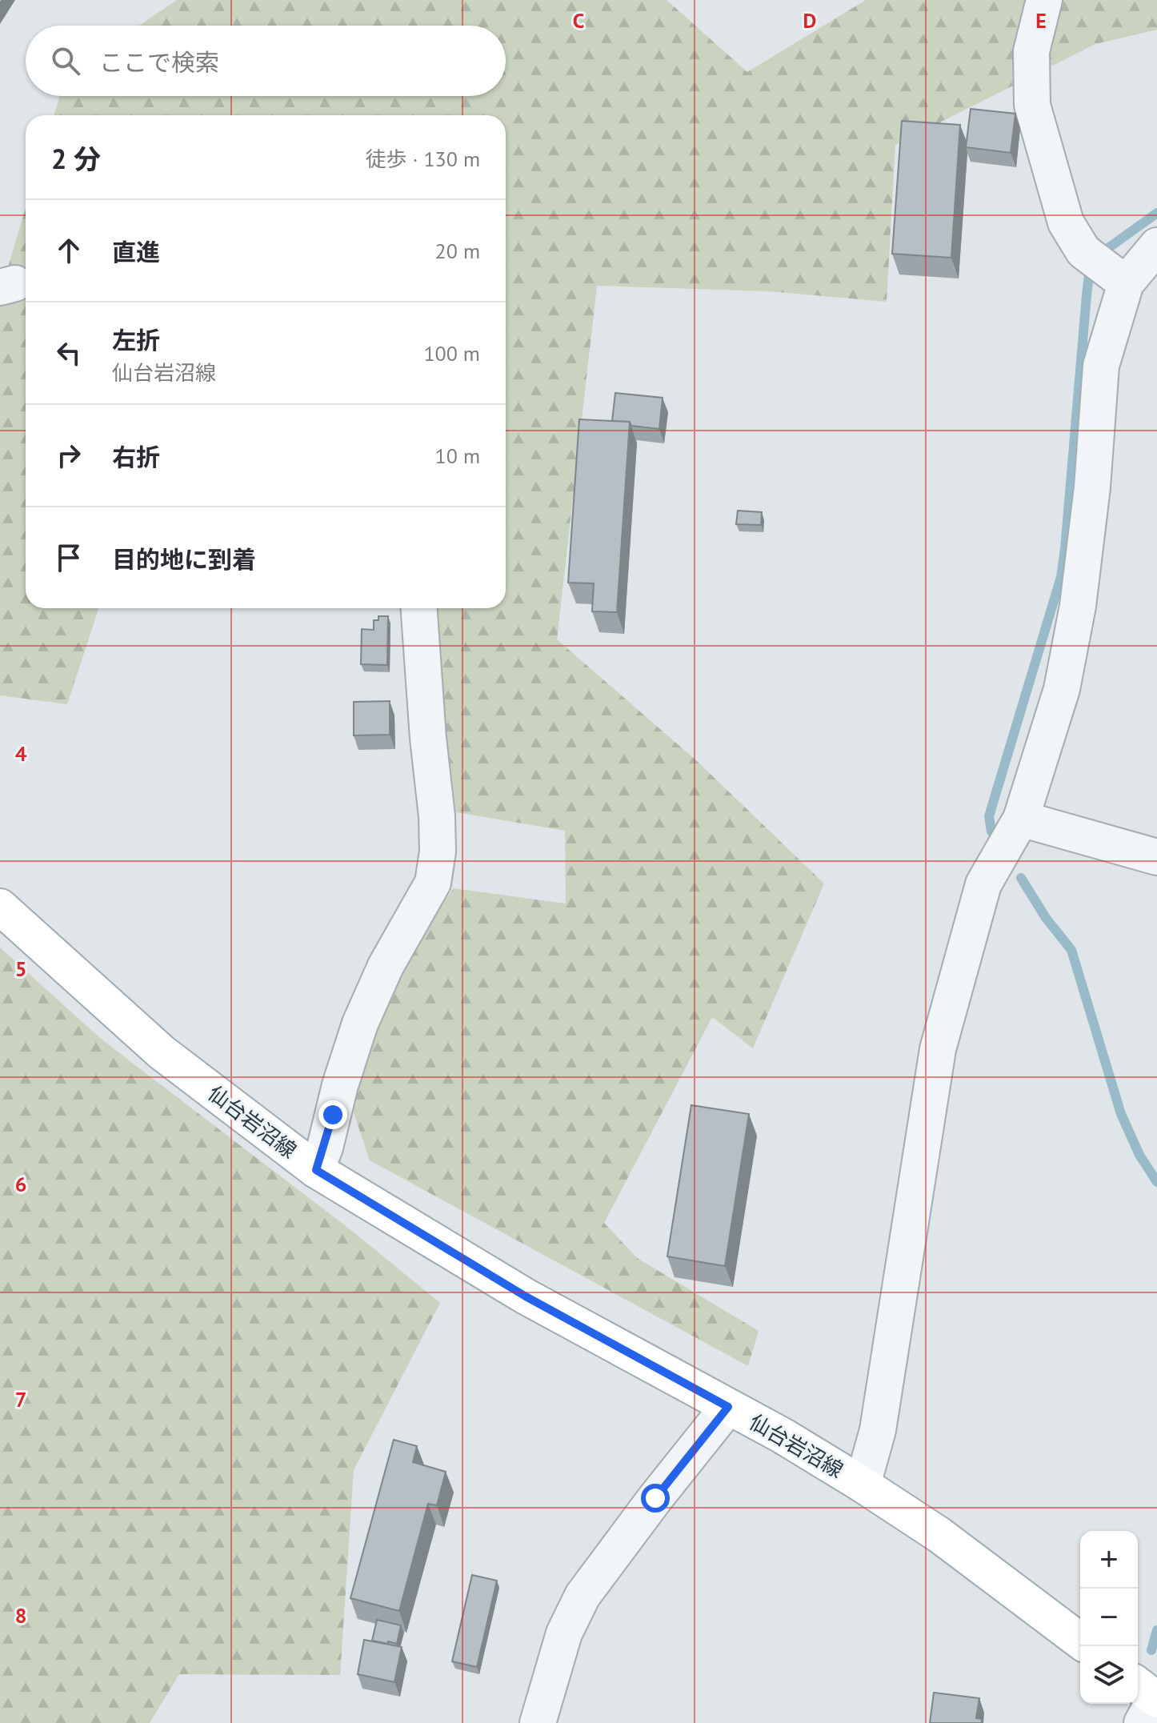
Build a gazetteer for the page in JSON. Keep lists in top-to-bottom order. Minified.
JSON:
{"streets":{"main road":["仙台岩沼線"]},"page":{"search":"ここで検索","heading":["2 分","徒歩 · 130 m"],"list":[["直進","20 m"],["左折","仙台岩沼線","100 m"],["右折","10 m"],"目的地に到着"],"map_buttons":["+","−"]},"grid":{"columns":["C","D","E"],"rows":["4","5","6","7","8"]}}
